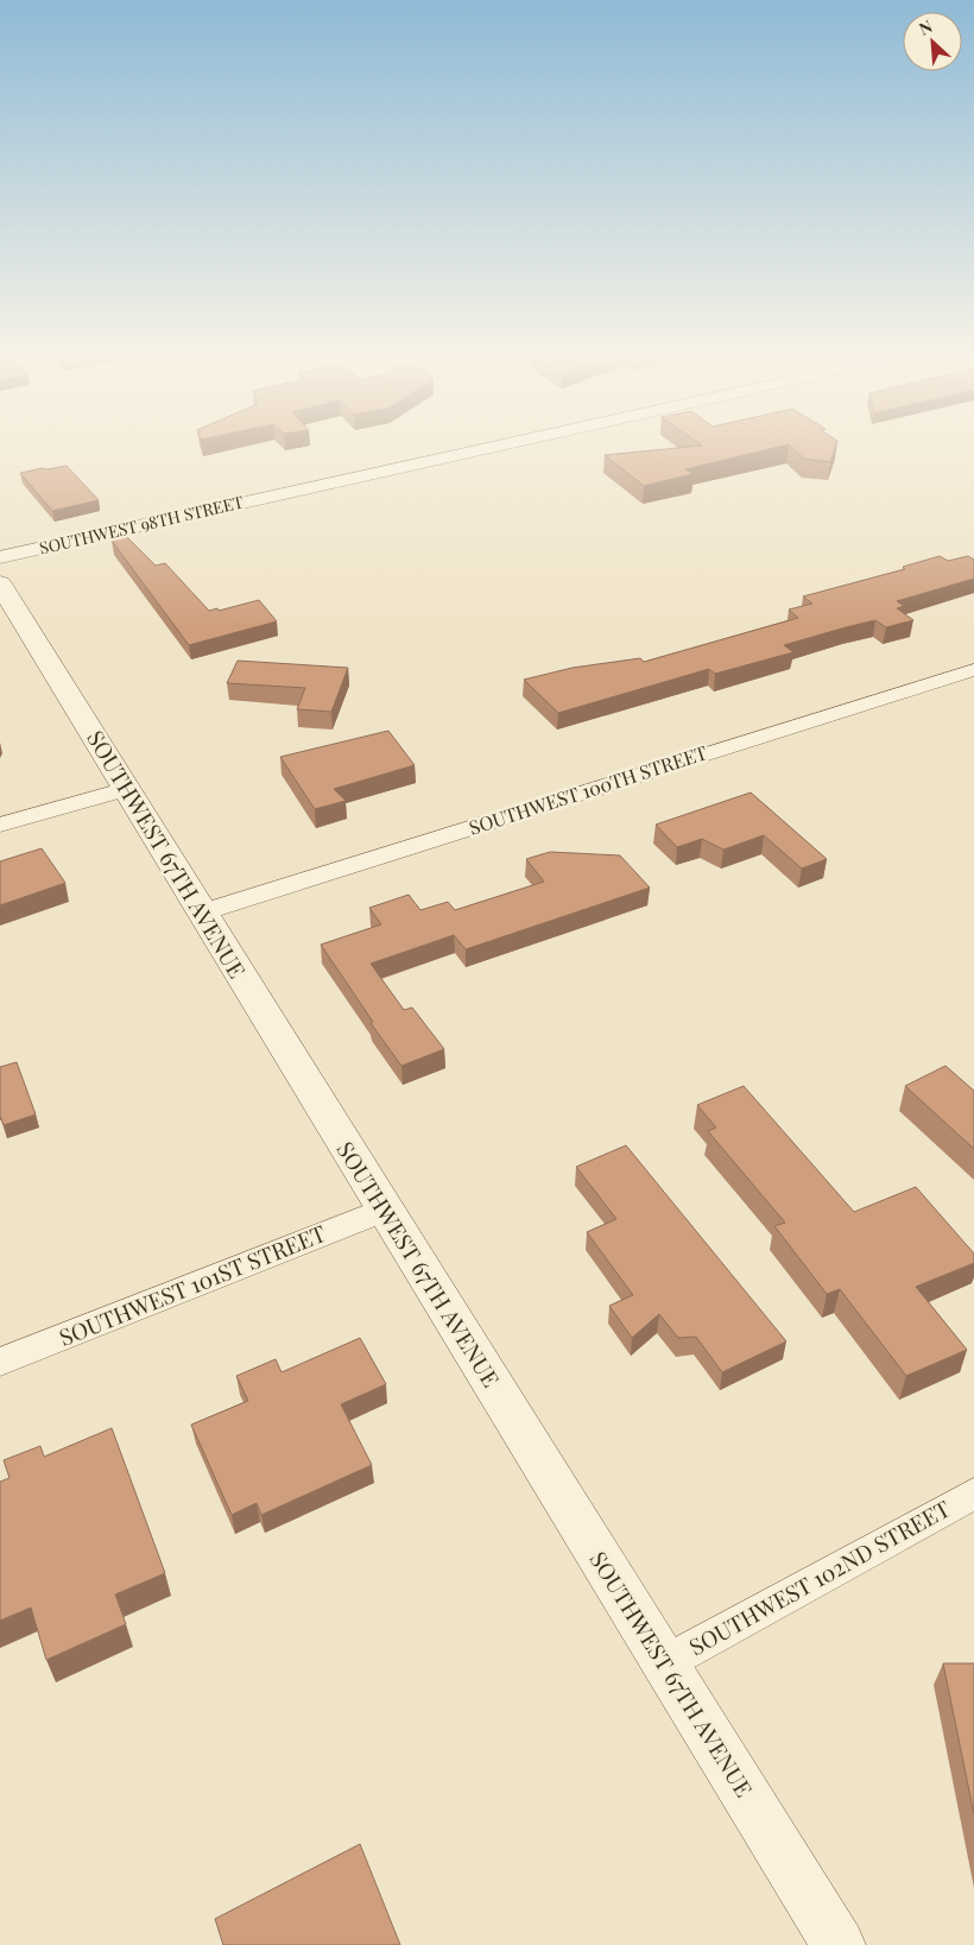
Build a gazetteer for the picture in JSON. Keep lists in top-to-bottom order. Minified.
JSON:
{"streets":{"main road":["SOUTHWEST 67TH AVENUE"],"street":["SOUTHWEST 98TH STREET","SOUTHWEST 100TH STREET","SOUTHWEST 101ST STREET","SOUTHWEST 102ND STREET"]},"crossings":[["SOUTHWEST 100TH STREET","SOUTHWEST 67TH AVENUE"],["SOUTHWEST 67TH AVENUE","SOUTHWEST 101ST STREET"],["SOUTHWEST 67TH AVENUE","SOUTHWEST 102ND STREET"]],"north":"top left"}
